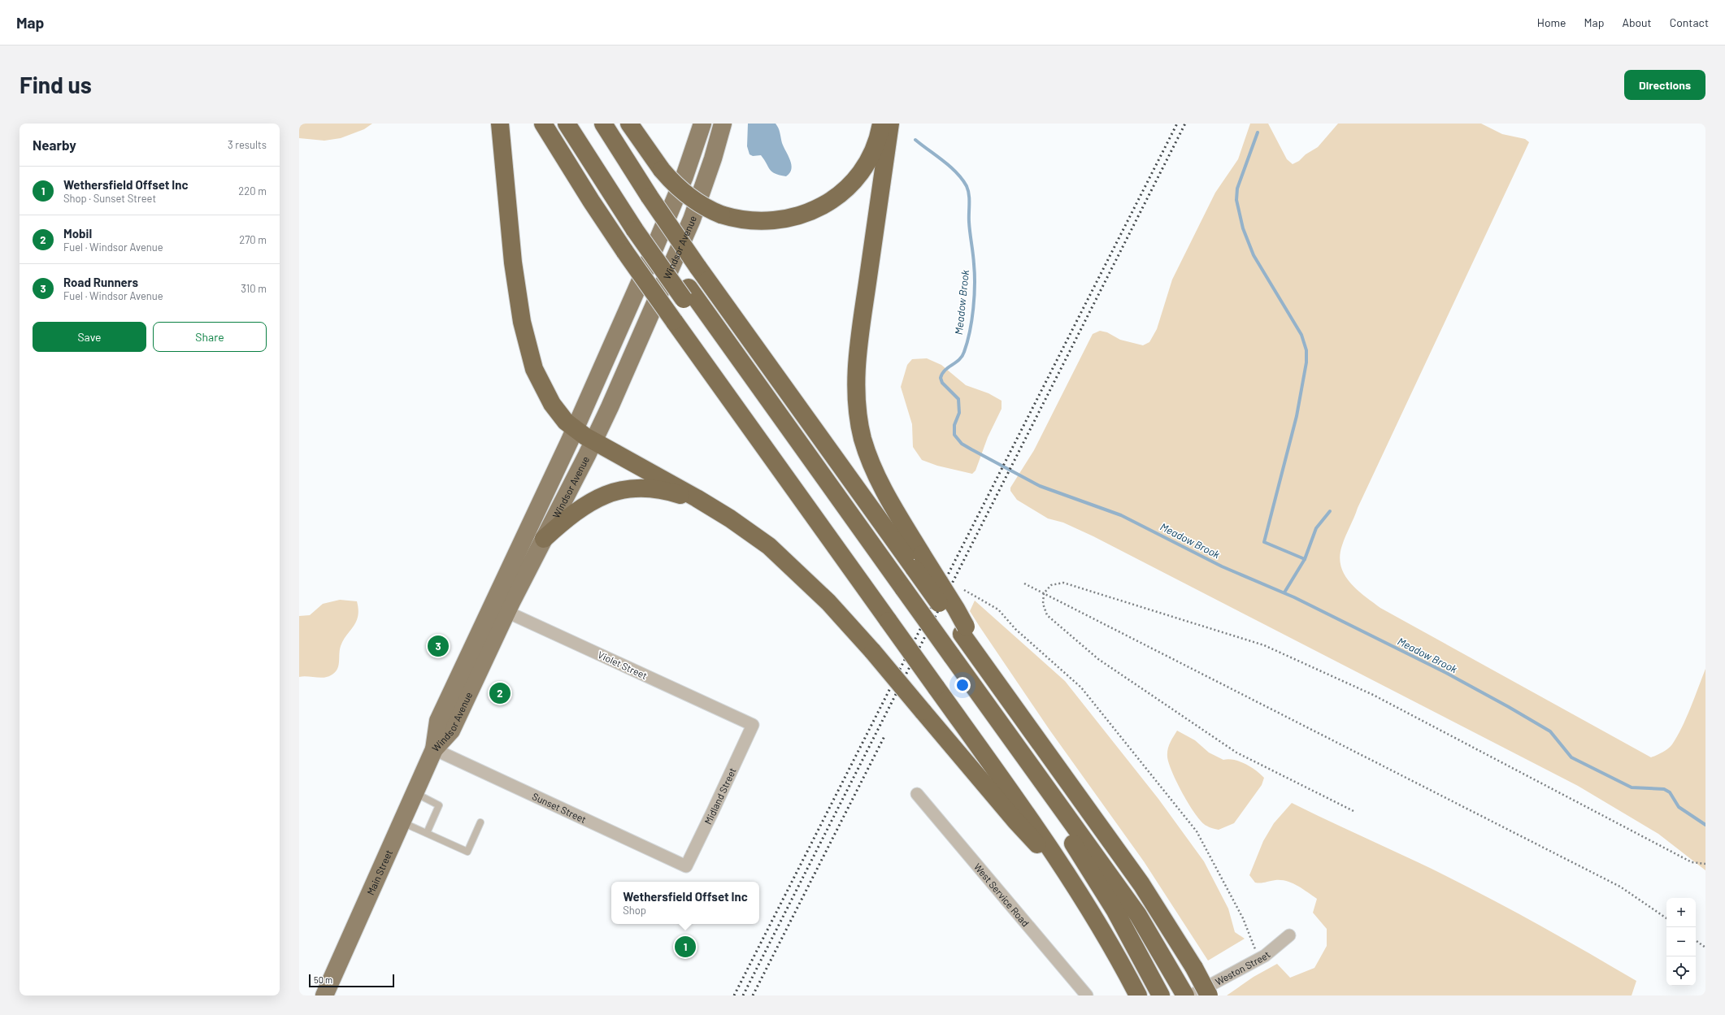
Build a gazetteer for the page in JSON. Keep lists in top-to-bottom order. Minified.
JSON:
{"streets":{"main road":["Windsor Avenue","Main Street"],"street":["Violet Street","Midland Street","Sunset Street","West Service Road","Weston Street"]},"crossings":[["Windsor Avenue","Violet Street"],["Windsor Avenue","Sunset Street"],["Windsor Avenue","Main Street"],["Violet Street","Midland Street"],["Midland Street","Sunset Street"],["Sunset Street","Main Street"]],"water":["Meadow Brook"],"scale_bar":"50 m","page":{"header":"Map","nav":["Home","Map","About","Contact"],"buttons":["Directions",["Save","Share"]],"title":"Find us","heading":["Nearby","3 results"],"list":[{"mark":"1","name":"Wethersfield Offset Inc","note":"Shop · Sunset Street","value":"220 m"},{"mark":"2","name":"Mobil","note":"Fuel · Windsor Avenue","value":"270 m"},{"mark":"3","name":"Road Runners","note":"Fuel · Windsor Avenue","value":"310 m"}],"pins":["3","2","1"],"popup":["Wethersfield Offset Inc","Shop"],"map_buttons":["+","−"],"scale":"50 m"}}
